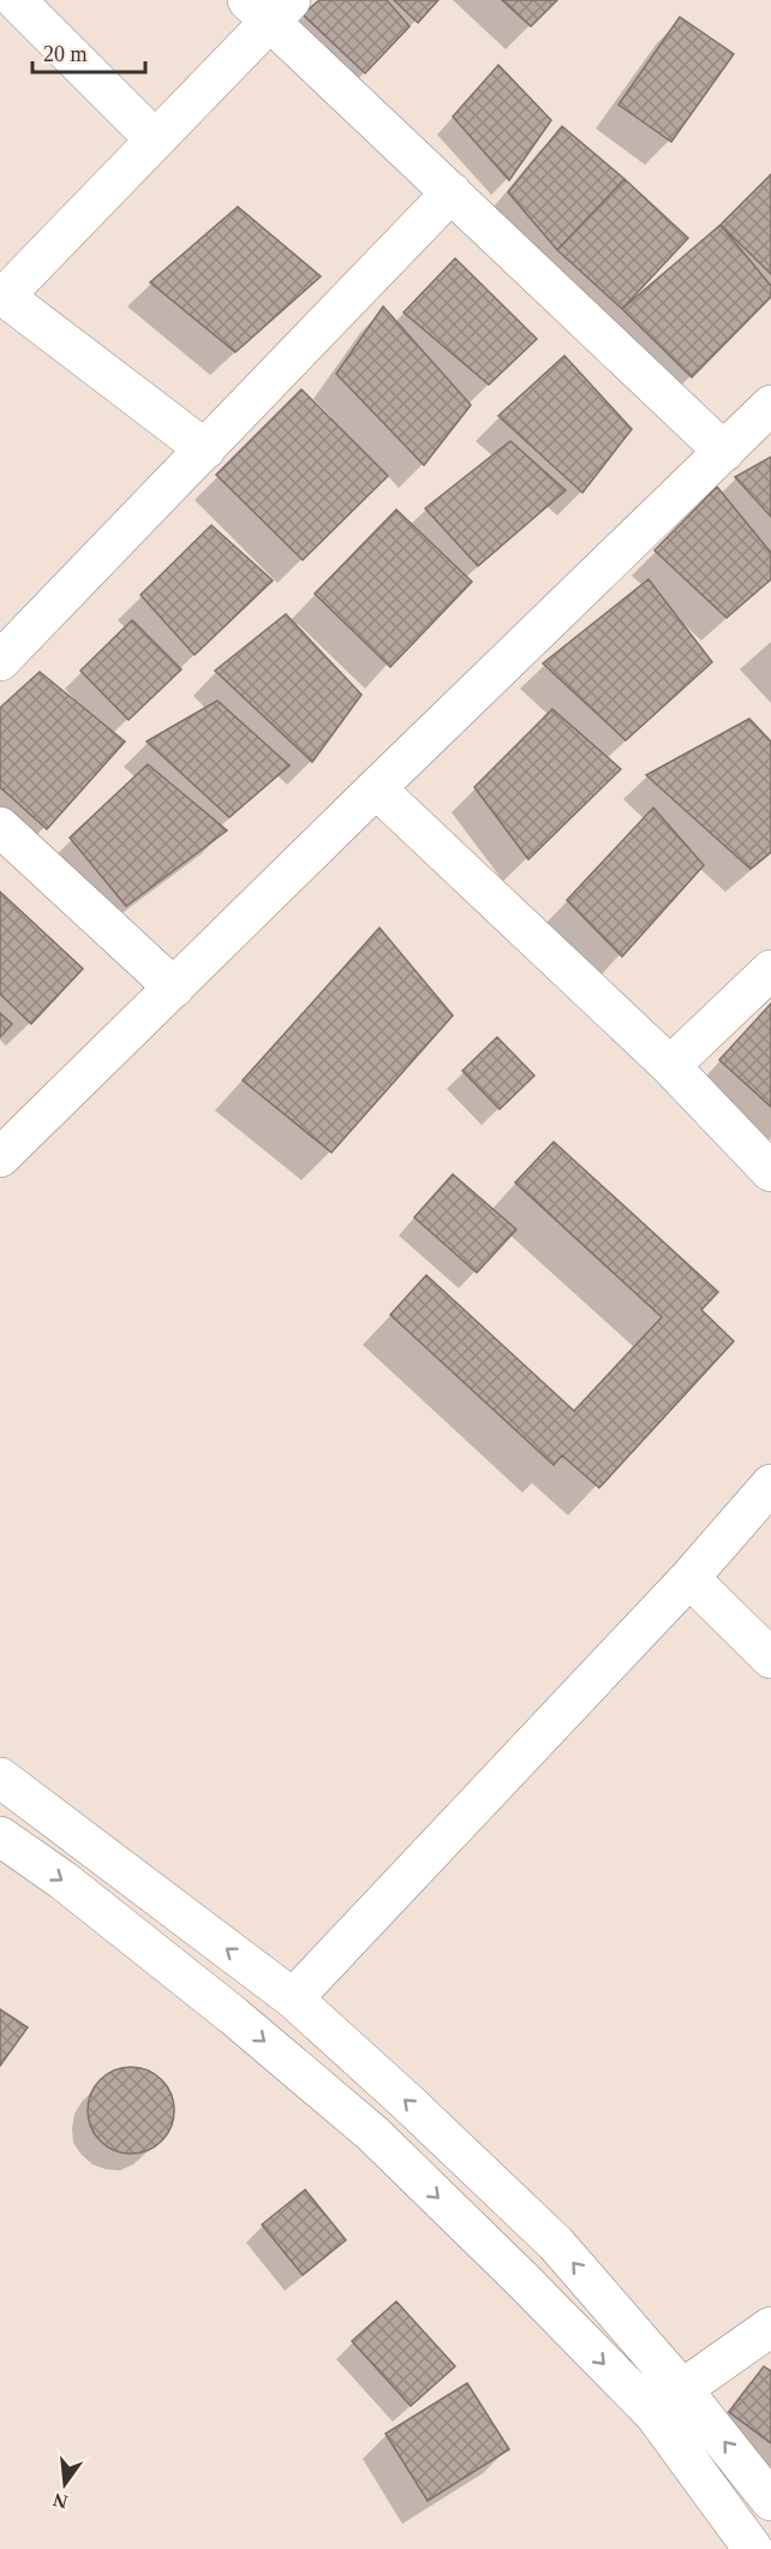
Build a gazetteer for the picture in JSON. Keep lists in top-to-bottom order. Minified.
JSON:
{"scale_bar":"20 m","north":"bottom"}
